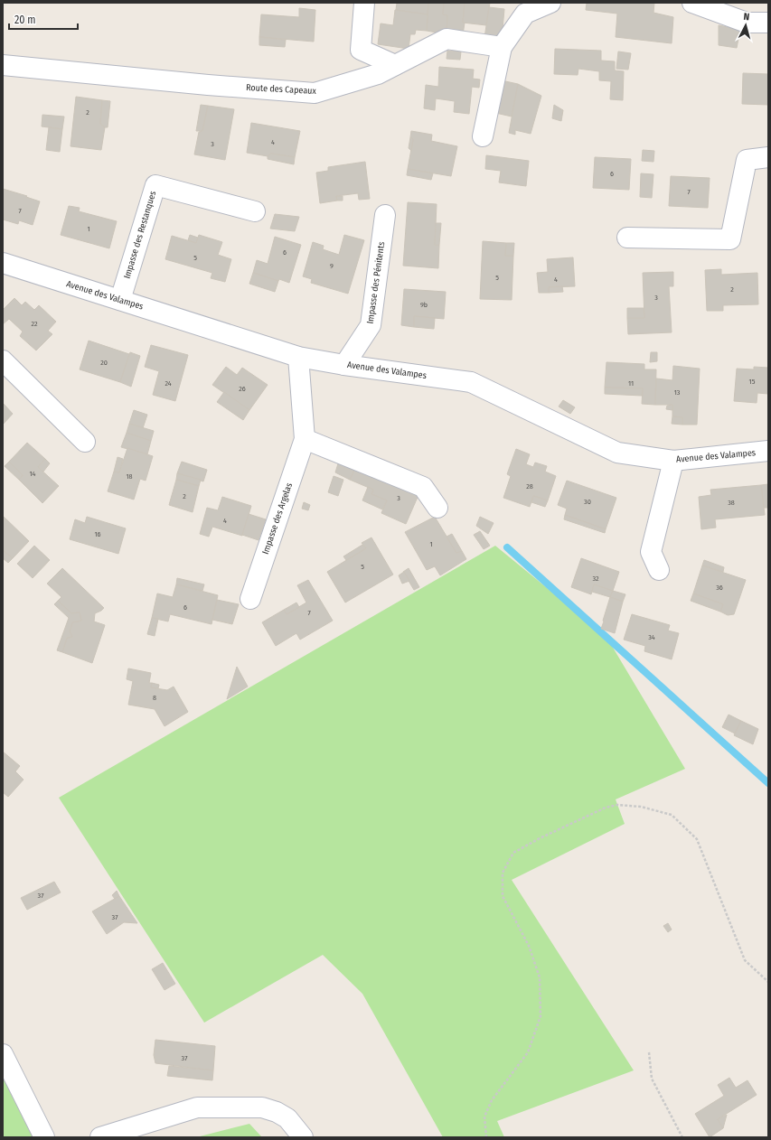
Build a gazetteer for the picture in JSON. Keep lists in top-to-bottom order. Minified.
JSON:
{"streets":{"street":["Route des Capeaux","Impasse des Restanques","Impasse des Pénitents","Avenue des Valampes","Impasse des Argelas"]},"crossings":[["Impasse des Restanques","Avenue des Valampes"],["Impasse des Pénitents","Avenue des Valampes"],["Avenue des Valampes","Impasse des Argelas"]],"house_numbers":["2","4","3","6","7","7","1","6","5","9","5","4","2","3","9b","22","20","15","24","11","26","13","14","18","28","2","3","30","38","4","16","1","5","32","36","6","7","34","8","37","37","37"],"scale_bar":"20 m","north":"top"}
